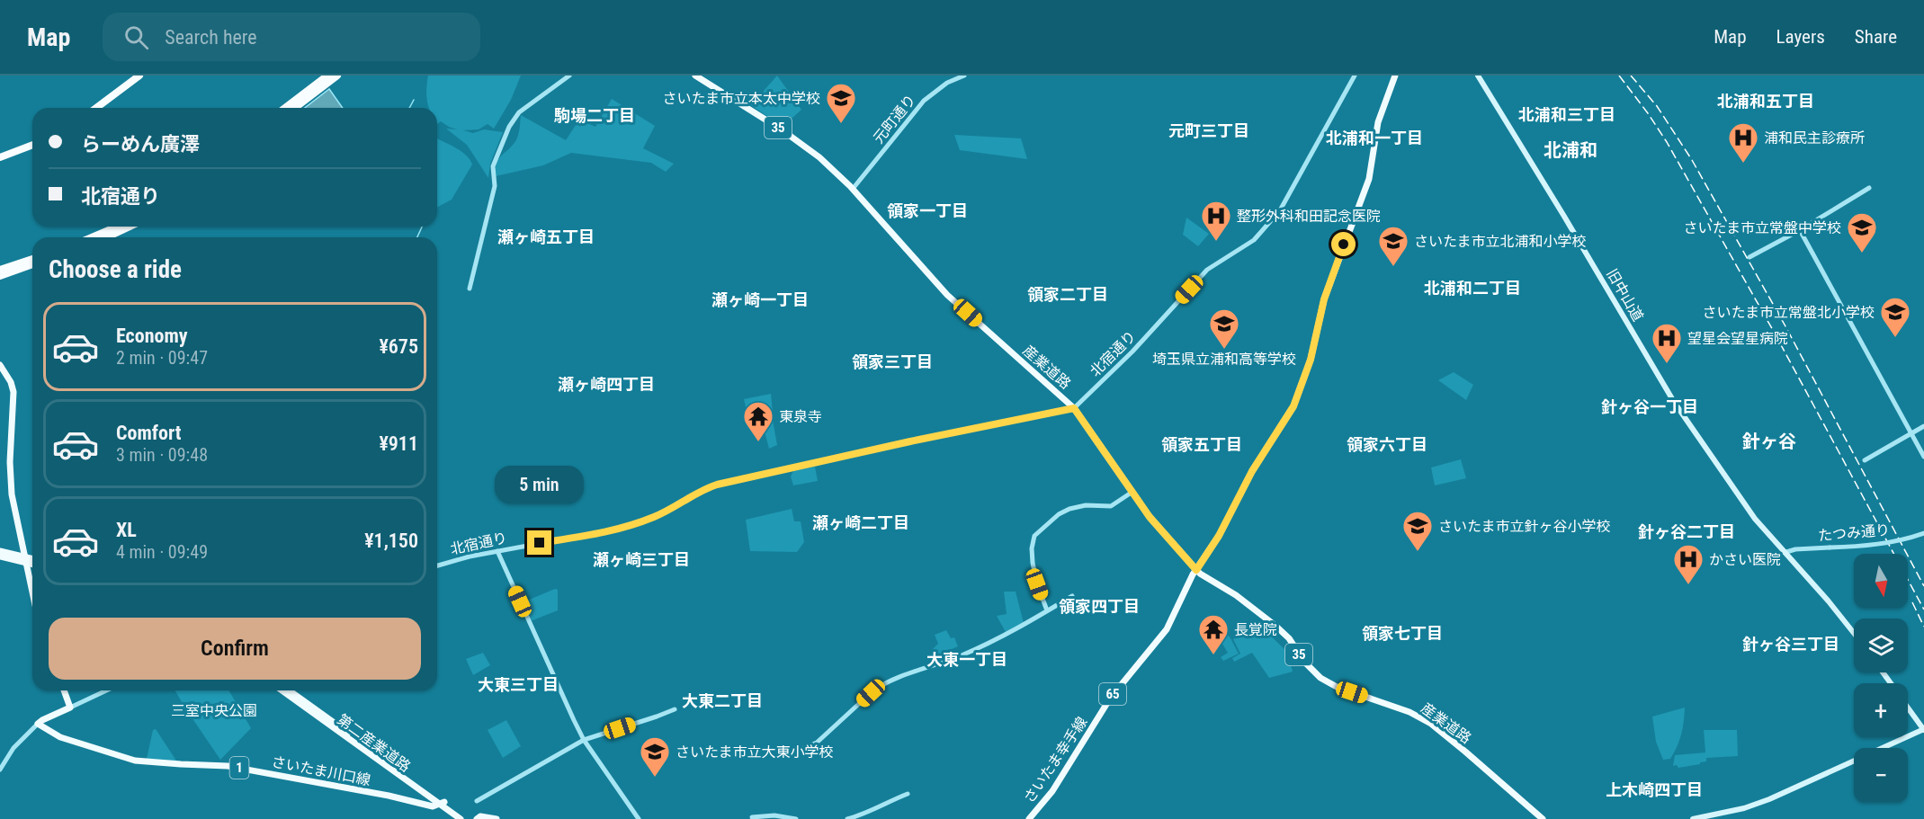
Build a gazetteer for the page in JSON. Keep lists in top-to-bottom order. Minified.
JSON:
{"streets":{"main road":["35","旧中山道","産業道路","65","第二産業道路","さいたま幸手線","1","さいたま川口線"],"street":["元町通り","北宿通り","たつみ通り"]},"crossings":[["元町通り","産業道路"],["旧中山道","たつみ通り"],["北宿通り","産業道路"],["産業道路","さいたま幸手線"],["第二産業道路","さいたま川口線"]],"districts":["北浦和五丁目","北浦和三丁目","駒場二丁目","元町三丁目","北浦和一丁目","北浦和","領家一丁目","瀬ヶ崎五丁目","北浦和二丁目","領家二丁目","瀬ヶ崎一丁目","領家三丁目","瀬ヶ崎四丁目","針ヶ谷一丁目","針ヶ谷","領家五丁目","領家六丁目","瀬ヶ崎二丁目","針ヶ谷二丁目","瀬ヶ崎三丁目","領家四丁目","領家七丁目","針ヶ谷三丁目","大東一丁目","大東三丁目","大東二丁目","上木崎四丁目"],"parks":["三室中央公園"],"places":{"school or university":["さいたま市立本太中学校","さいたま市立常盤中学校","さいたま市立北浦和小学校","さいたま市立常盤北小学校","埼玉県立浦和高等学校","さいたま市立針ヶ谷小学校","さいたま市立大東小学校"],"hospital":["浦和民主診療所","整形外科和田記念医院","望星会望星病院","かさい医院"],"temple":["東泉寺","長覚院"]},"north":"bottom","page":{"header":"Map","search":"Search here","nav":["Map","Layers","Share"],"banner":["らーめん廣澤","北宿通り"],"heading":"Choose a ride","list":[{"name":"Economy","note":"2 min · 09:47","value":"¥675"},{"name":"Comfort","note":"3 min · 09:48","value":"¥911"},{"name":"XL","note":"4 min · 09:49","value":"¥1,150"}],"bubble":"5 min","map_buttons":["+","−"],"buttons":"Confirm"}}
